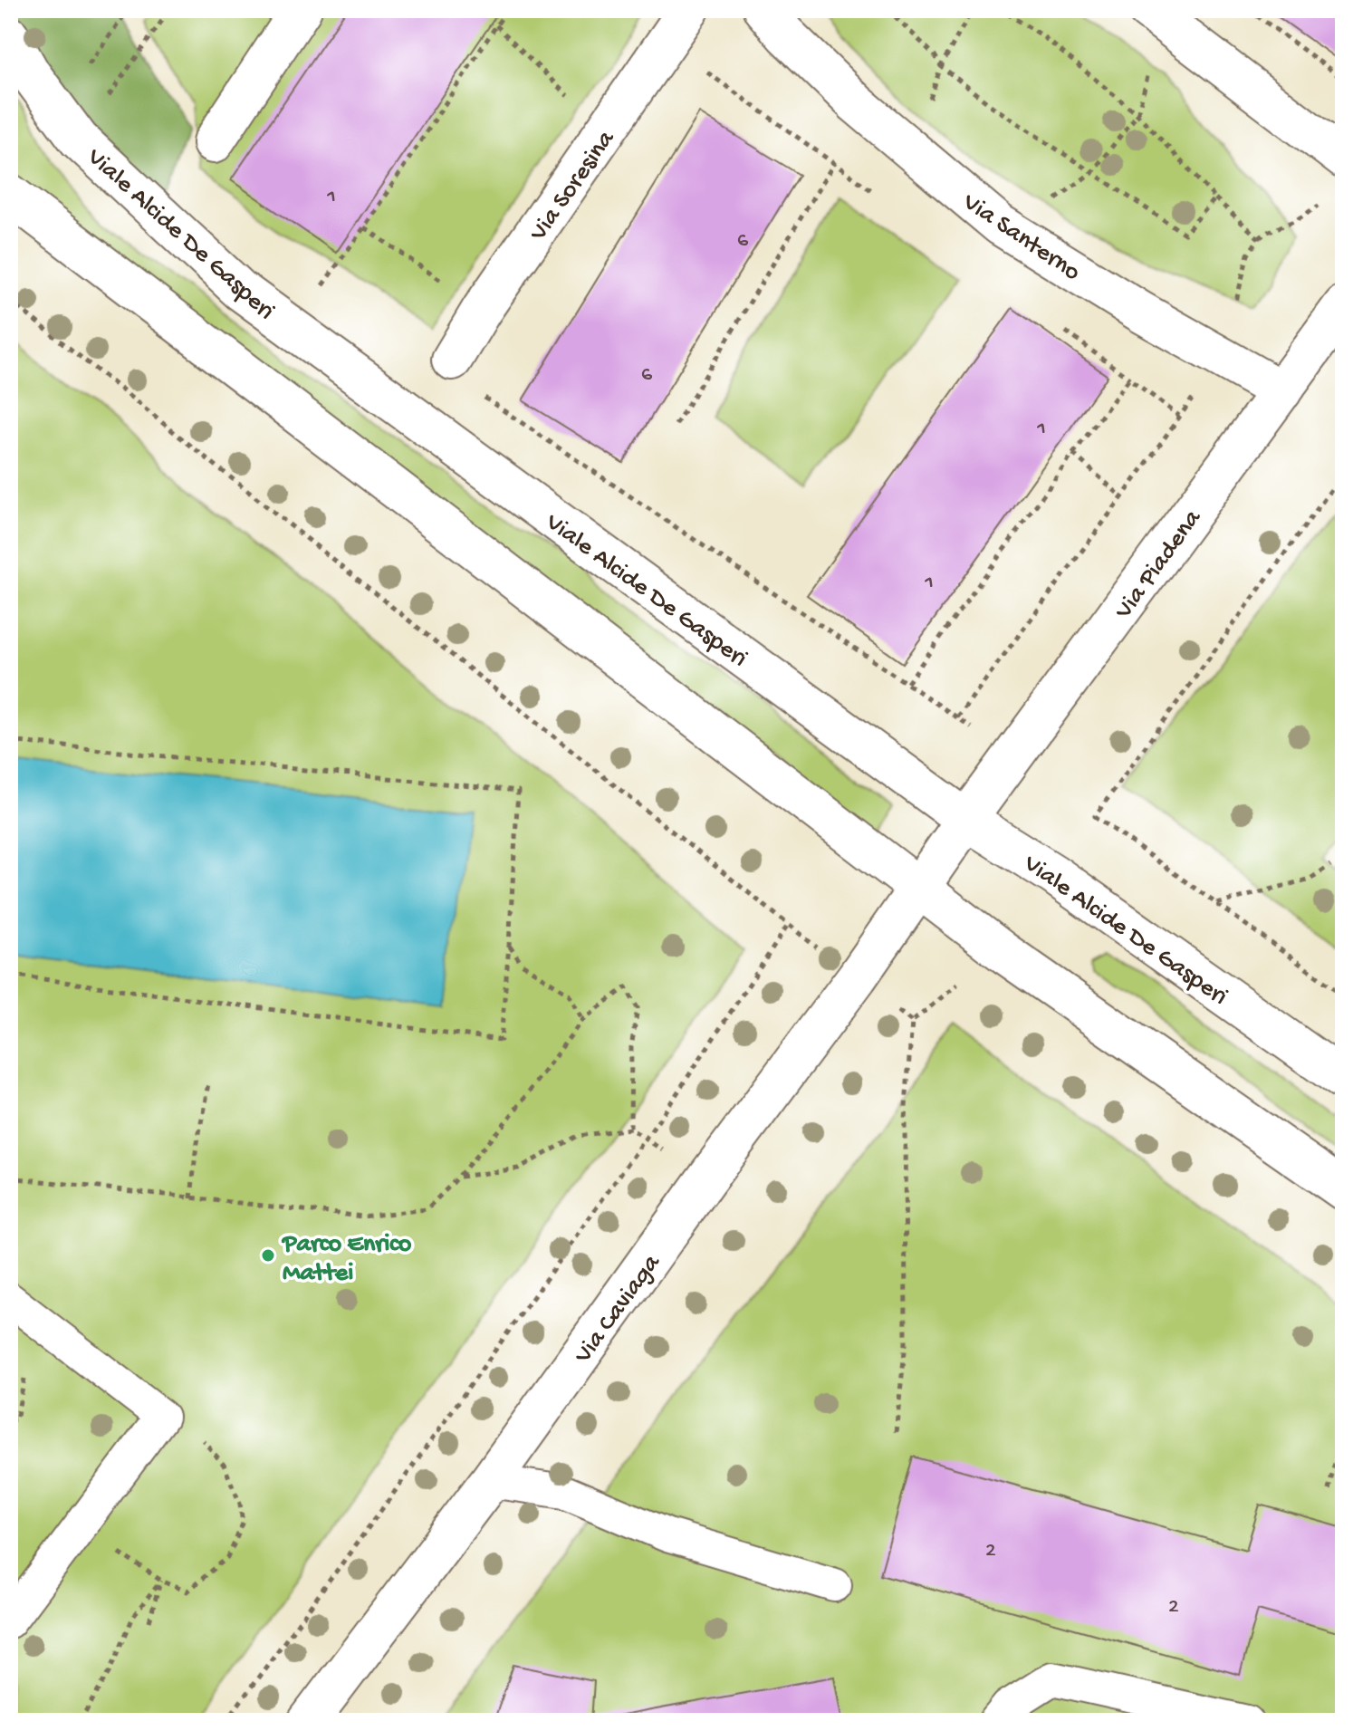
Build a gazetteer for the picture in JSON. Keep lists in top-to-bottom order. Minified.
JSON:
{"streets":{"street":["Via Soresina","Viale Alcide De Gasperi","Via Santerno","Via Piadena","Via Caviaga"]},"crossings":[["Viale Alcide De Gasperi","Via Piadena"],["Via Santerno","Via Piadena"],["Via Piadena","Via Caviaga"]],"places":["Parco Enrico Mattei"],"house_numbers":["1","6","6","1","1","2","2"]}
